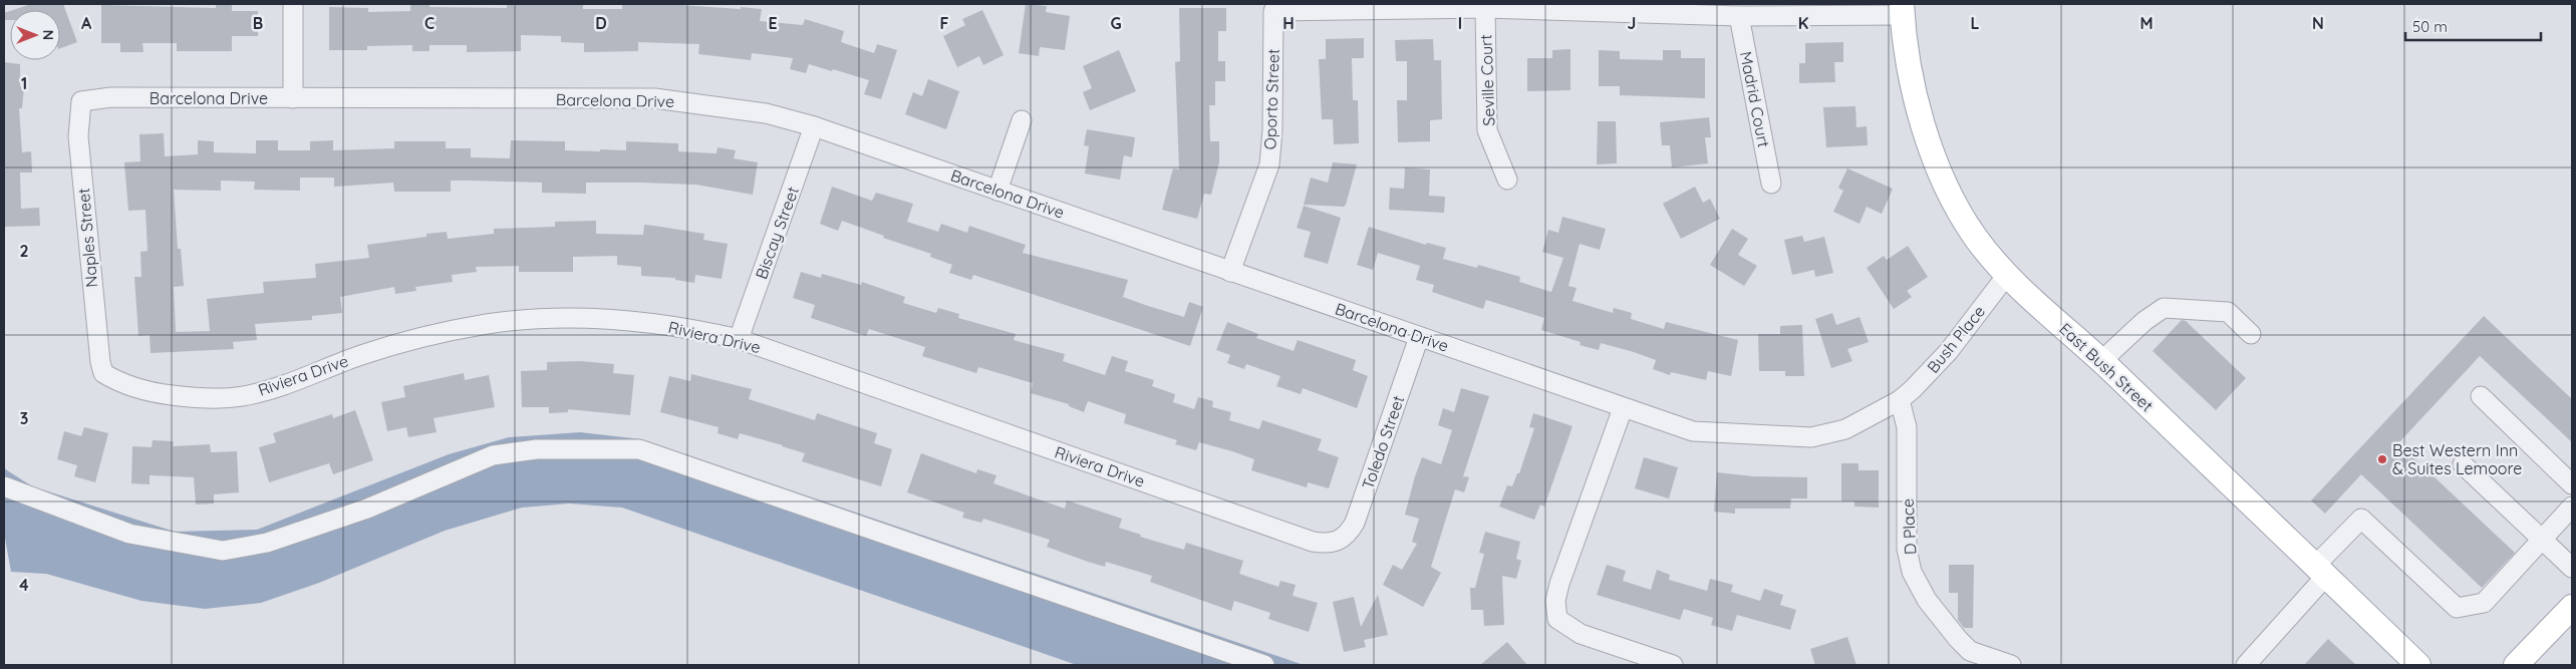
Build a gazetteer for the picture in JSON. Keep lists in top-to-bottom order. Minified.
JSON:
{"streets":{"main road":["East Bush Street"],"street":["Seville Court","Barcelona Drive","Oporto Street","Madrid Court","Biscay Street","Naples Street","Riviera Drive","Bush Place","Toledo Street","D Place"]},"crossings":[["Seville Court","Oporto Street"],["Barcelona Drive","Oporto Street"],["Barcelona Drive","Biscay Street"],["Barcelona Drive","Naples Street"],["Barcelona Drive","Bush Place"],["Barcelona Drive","Toledo Street"],["Barcelona Drive","D Place"],["Biscay Street","Riviera Drive"],["Naples Street","Riviera Drive"],["Riviera Drive","Toledo Street"],["Bush Place","East Bush Street"],["Bush Place","D Place"]],"places":["Best Western Inn & Suites Lemoore"],"scale_bar":"50 m","north":"right","grid":{"columns":["A","B","C","D","E","F","G","H","I","J","K","L","M","N"],"rows":["1","2","3","4"]}}
